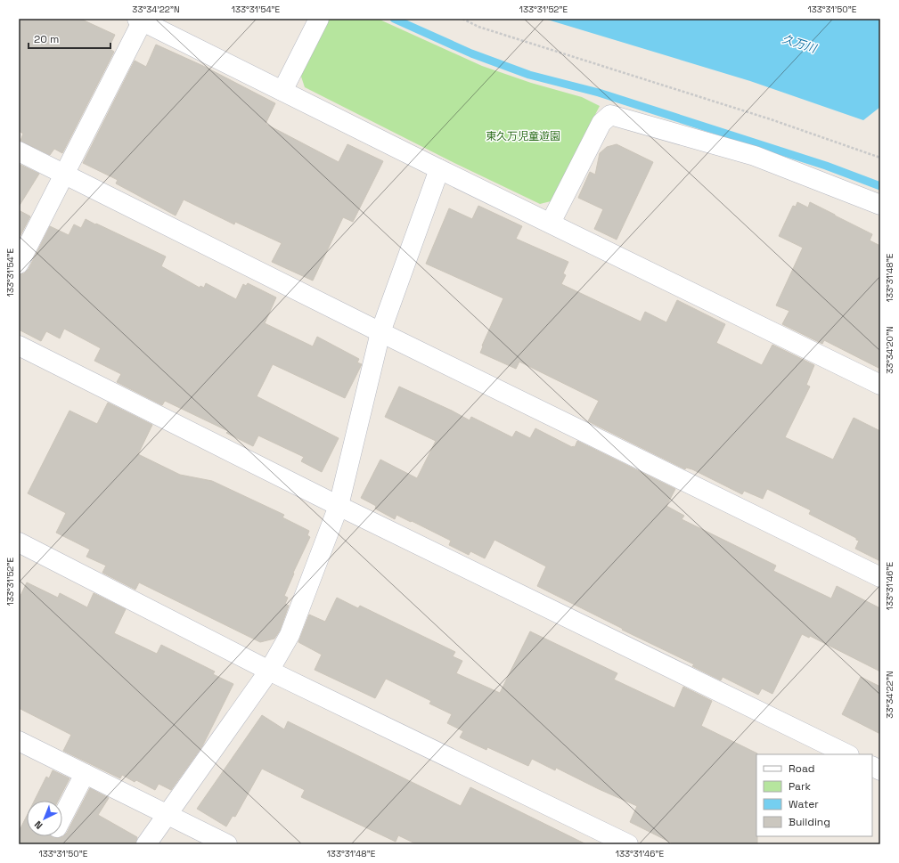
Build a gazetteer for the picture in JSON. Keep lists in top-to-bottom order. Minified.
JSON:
{"water":["久万川"],"parks":["東久万児童遊園"],"legend":["Road","Park","Water","Building"],"scale_bar":"20 m","north":"bottom left","coordinates":["33°34'22\"N","133°31'54\"E","133°31'52\"E","133°31'50\"E","133°31'48\"E","33°34'20\"N","133°31'46\"E"]}
